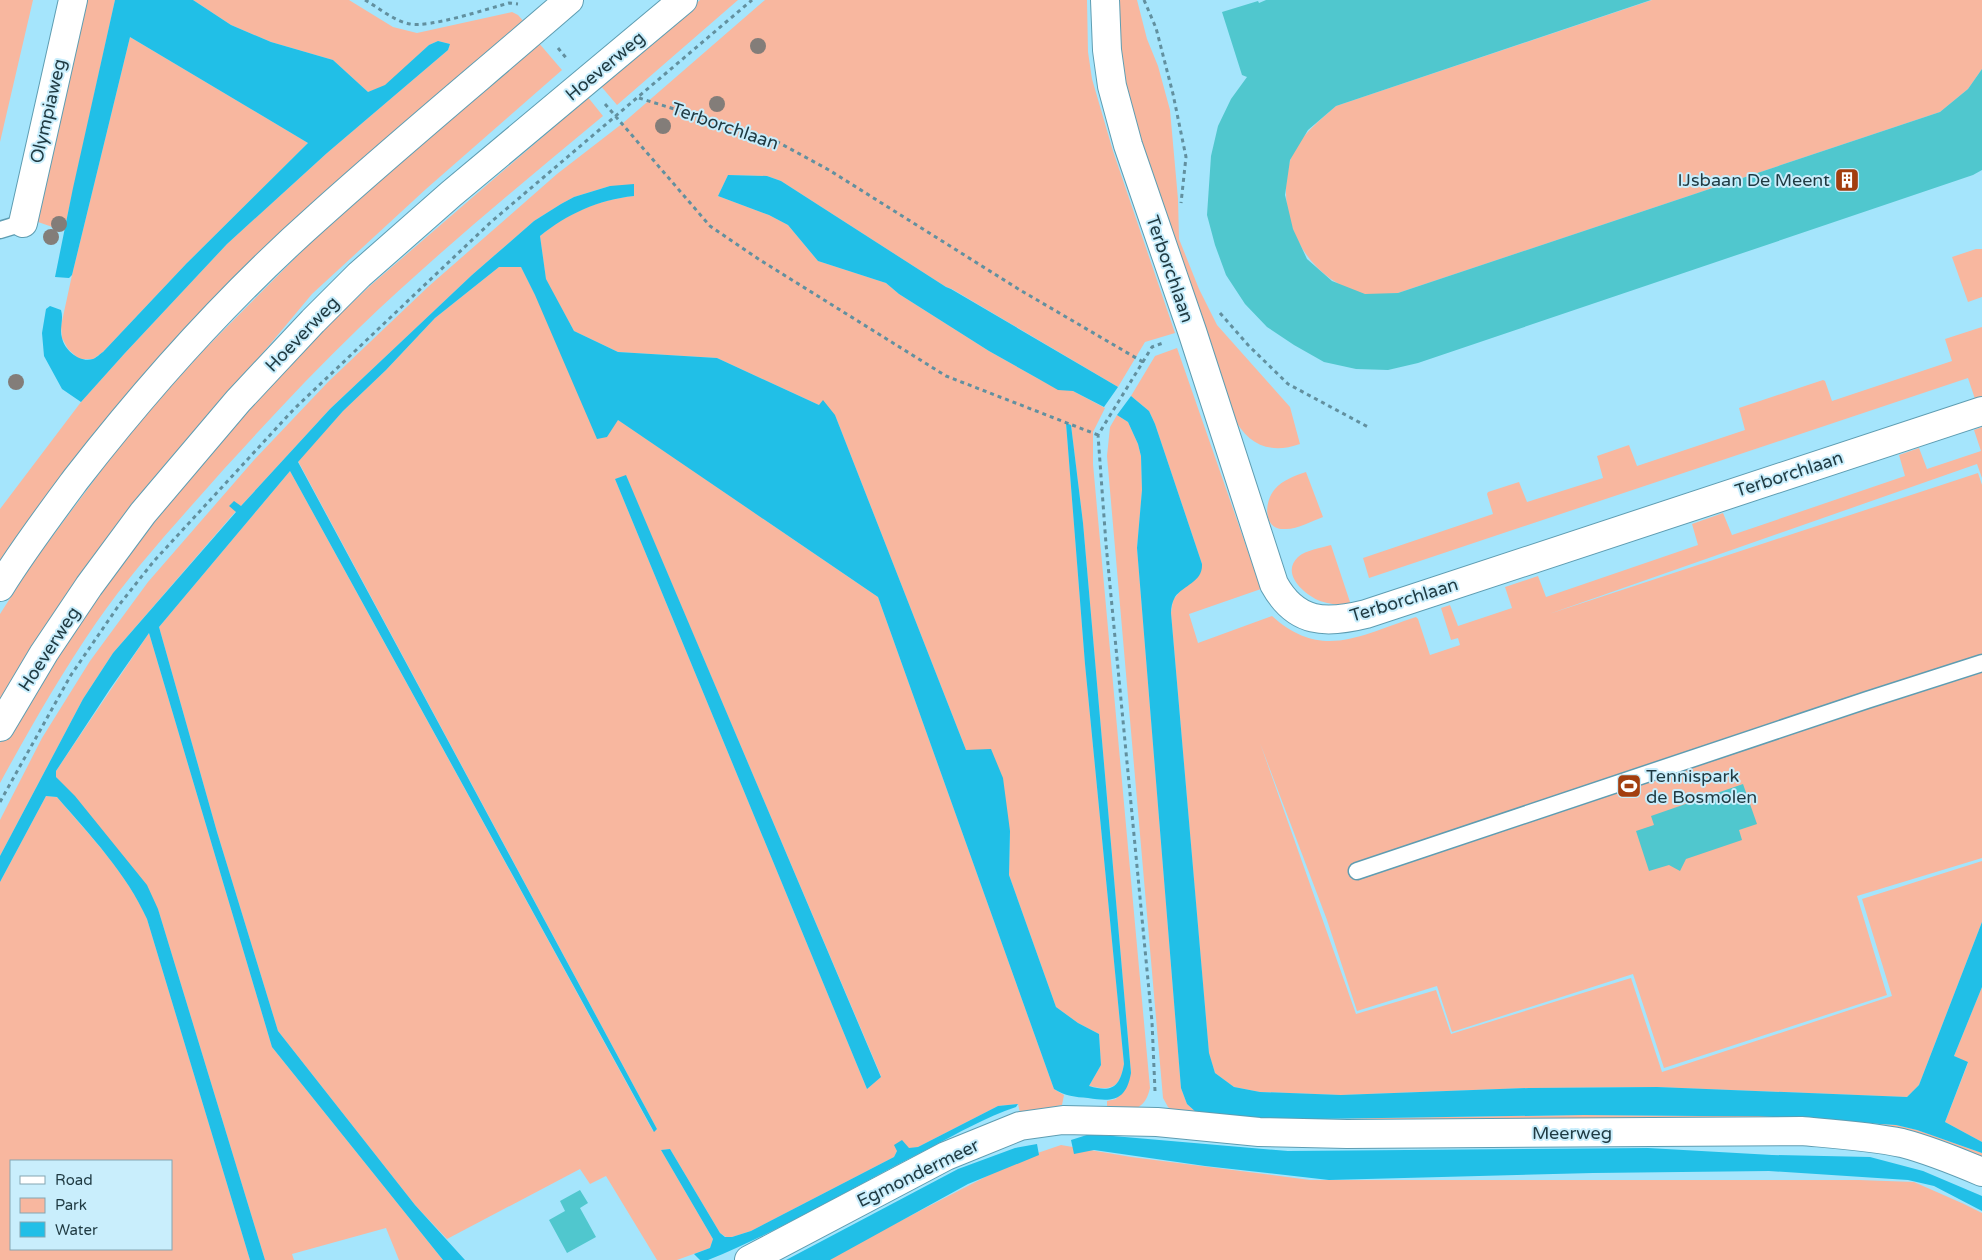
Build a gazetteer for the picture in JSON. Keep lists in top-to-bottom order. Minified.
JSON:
{"streets":{"street":["Hoeverweg","Olympiaweg","Terborchlaan","Meerweg","Egmondermeer"]},"crossings":[["Meerweg","Egmondermeer"]],"places":{"building":["IJsbaan De Meent"],"sports":["Tennispark de Bosmolen"]},"legend":["Road","Park","Water"]}
